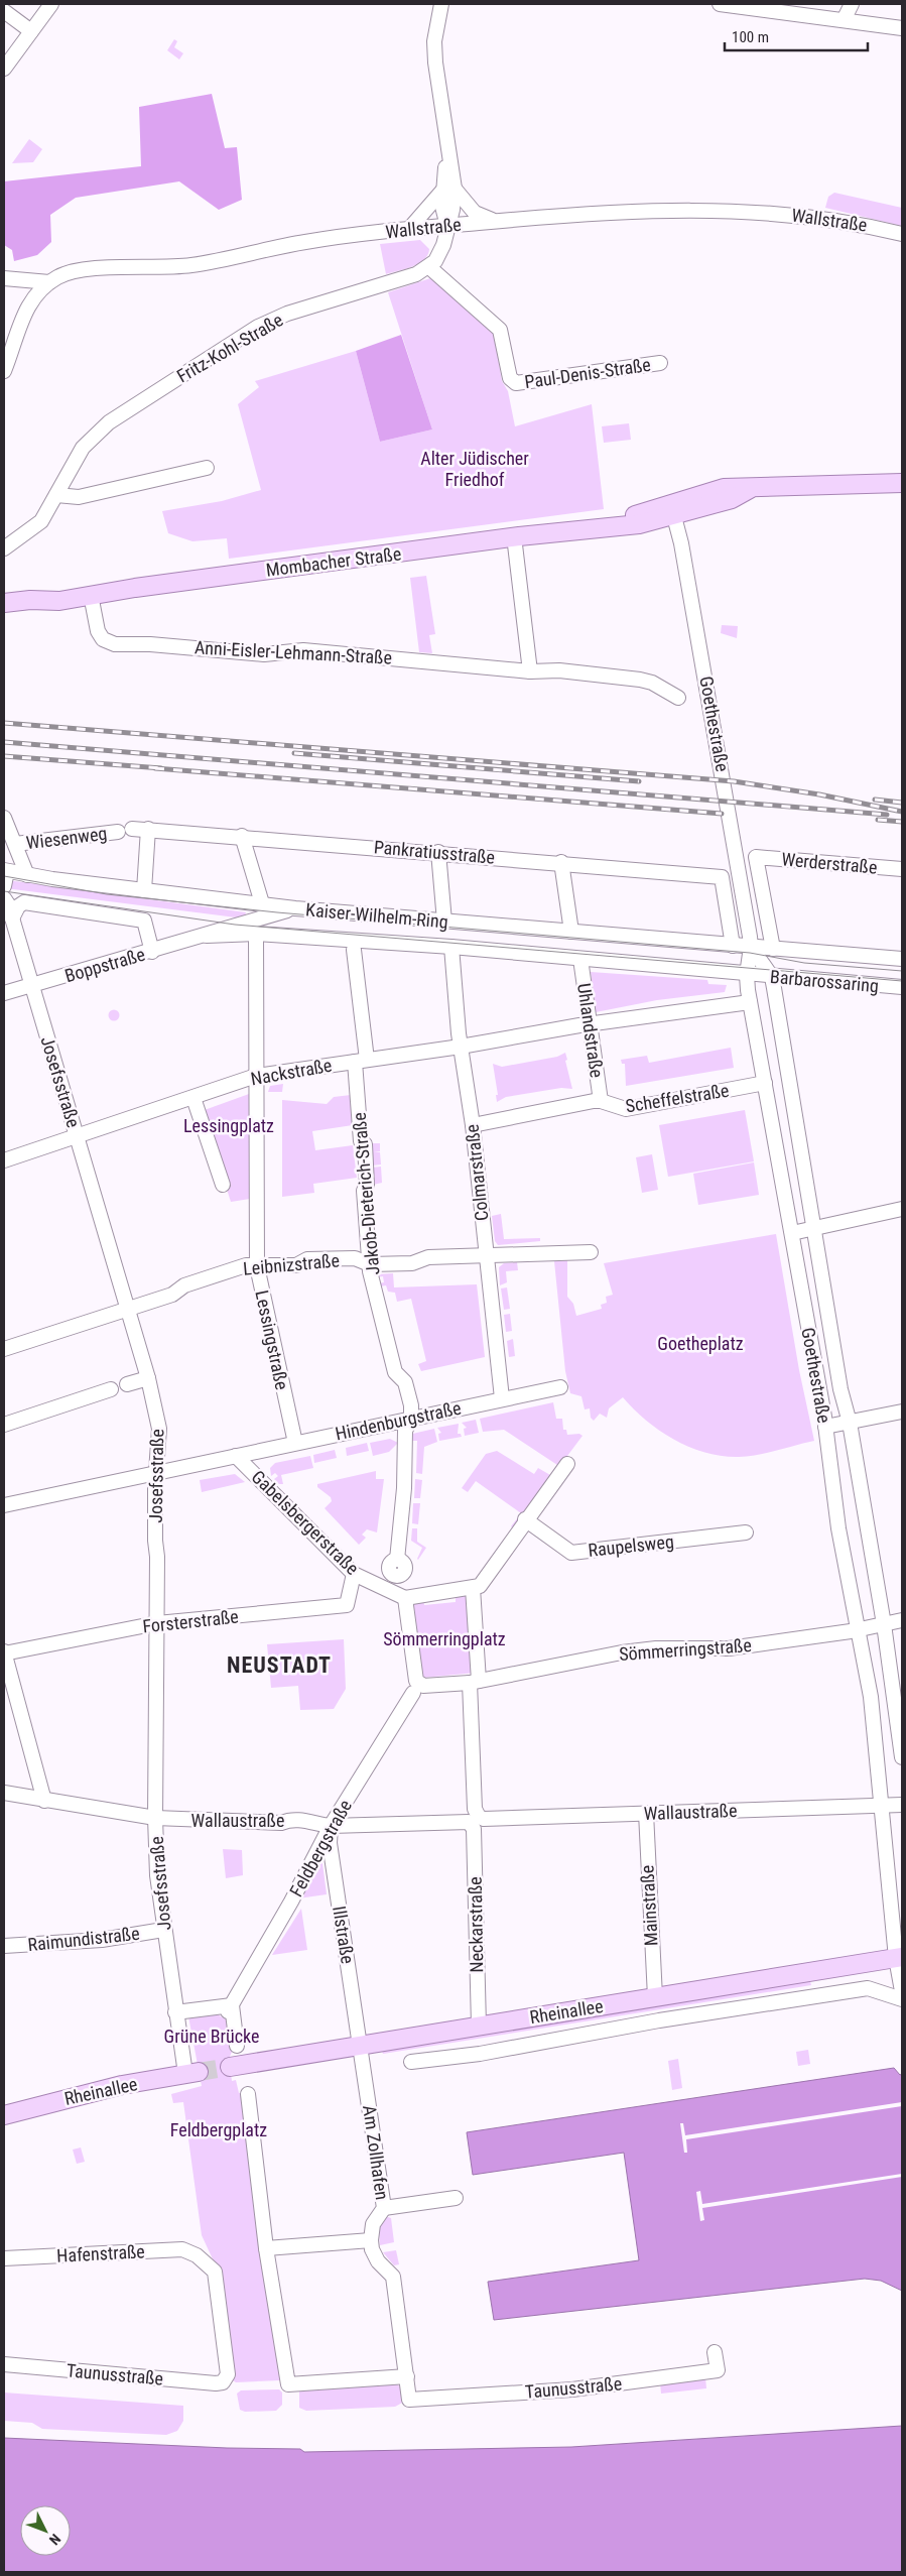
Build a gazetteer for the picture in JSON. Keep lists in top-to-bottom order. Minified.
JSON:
{"streets":{"main road":["Mombacher Straße","Rheinallee"],"street":["Wallstraße","Fritz-Kohl-Straße","Paul-Denis-Straße","Anni-Eisler-Lehmann-Straße","Goethestraße","Wiesenweg","Pankratiusstraße","Werderstraße","Kaiser-Wilhelm-Ring","Boppstraße","Barbarossaring","Uhlandstraße","Nackstraße","Josefsstraße","Scheffelstraße","Colmarstraße","Jakob-Dieterich-Straße","Leibnizstraße","Lessingstraße","Hindenburgstraße","Gabelsbergerstraße","Raupelsweg","Forsterstraße","Sömmerringstraße","Wallaustraße","Feldbergstraße","Mainstraße","Neckarstraße","Illstraße","Raimundistraße","Am Zollhafen","Hafenstraße","Taunusstraße"]},"crossings":[["Fritz-Kohl-Straße","Paul-Denis-Straße"],["Mombacher Straße","Anni-Eisler-Lehmann-Straße"],["Mombacher Straße","Goethestraße"],["Goethestraße","Kaiser-Wilhelm-Ring"],["Goethestraße","Barbarossaring"],["Goethestraße","Nackstraße"],["Goethestraße","Scheffelstraße"],["Goethestraße","Sömmerringstraße"],["Goethestraße","Wallaustraße"],["Goethestraße","Rheinallee"],["Wiesenweg","Pankratiusstraße"],["Pankratiusstraße","Kaiser-Wilhelm-Ring"],["Werderstraße","Barbarossaring"],["Kaiser-Wilhelm-Ring","Boppstraße"],["Kaiser-Wilhelm-Ring","Barbarossaring"],["Kaiser-Wilhelm-Ring","Uhlandstraße"],["Kaiser-Wilhelm-Ring","Colmarstraße"],["Kaiser-Wilhelm-Ring","Lessingstraße"],["Boppstraße","Josefsstraße"],["Boppstraße","Lessingstraße"],["Uhlandstraße","Nackstraße"],["Uhlandstraße","Scheffelstraße"],["Nackstraße","Josefsstraße"],["Nackstraße","Colmarstraße"],["Nackstraße","Jakob-Dieterich-Straße"],["Nackstraße","Lessingstraße"],["Josefsstraße","Leibnizstraße"],["Josefsstraße","Hindenburgstraße"],["Josefsstraße","Forsterstraße"],["Josefsstraße","Wallaustraße"],["Josefsstraße","Raimundistraße"],["Josefsstraße","Rheinallee"],["Scheffelstraße","Colmarstraße"],["Colmarstraße","Leibnizstraße"],["Colmarstraße","Hindenburgstraße"],["Jakob-Dieterich-Straße","Leibnizstraße"],["Jakob-Dieterich-Straße","Hindenburgstraße"],["Leibnizstraße","Lessingstraße"],["Lessingstraße","Hindenburgstraße"],["Hindenburgstraße","Gabelsbergerstraße"],["Gabelsbergerstraße","Forsterstraße"],["Sömmerringstraße","Neckarstraße"],["Wallaustraße","Feldbergstraße"],["Wallaustraße","Mainstraße"],["Wallaustraße","Neckarstraße"],["Wallaustraße","Illstraße"],["Feldbergstraße","Illstraße"],["Mainstraße","Rheinallee"],["Neckarstraße","Rheinallee"],["Illstraße","Rheinallee"],["Illstraße","Am Zollhafen"],["Rheinallee","Am Zollhafen"],["Hafenstraße","Taunusstraße"]],"districts":["NEUSTADT"],"parks":["Alter Jüdischer Friedhof","Lessingplatz","Goetheplatz","Sömmerringplatz","Grüne Brücke","Feldbergplatz"],"scale_bar":"100 m","north":"bottom right"}
